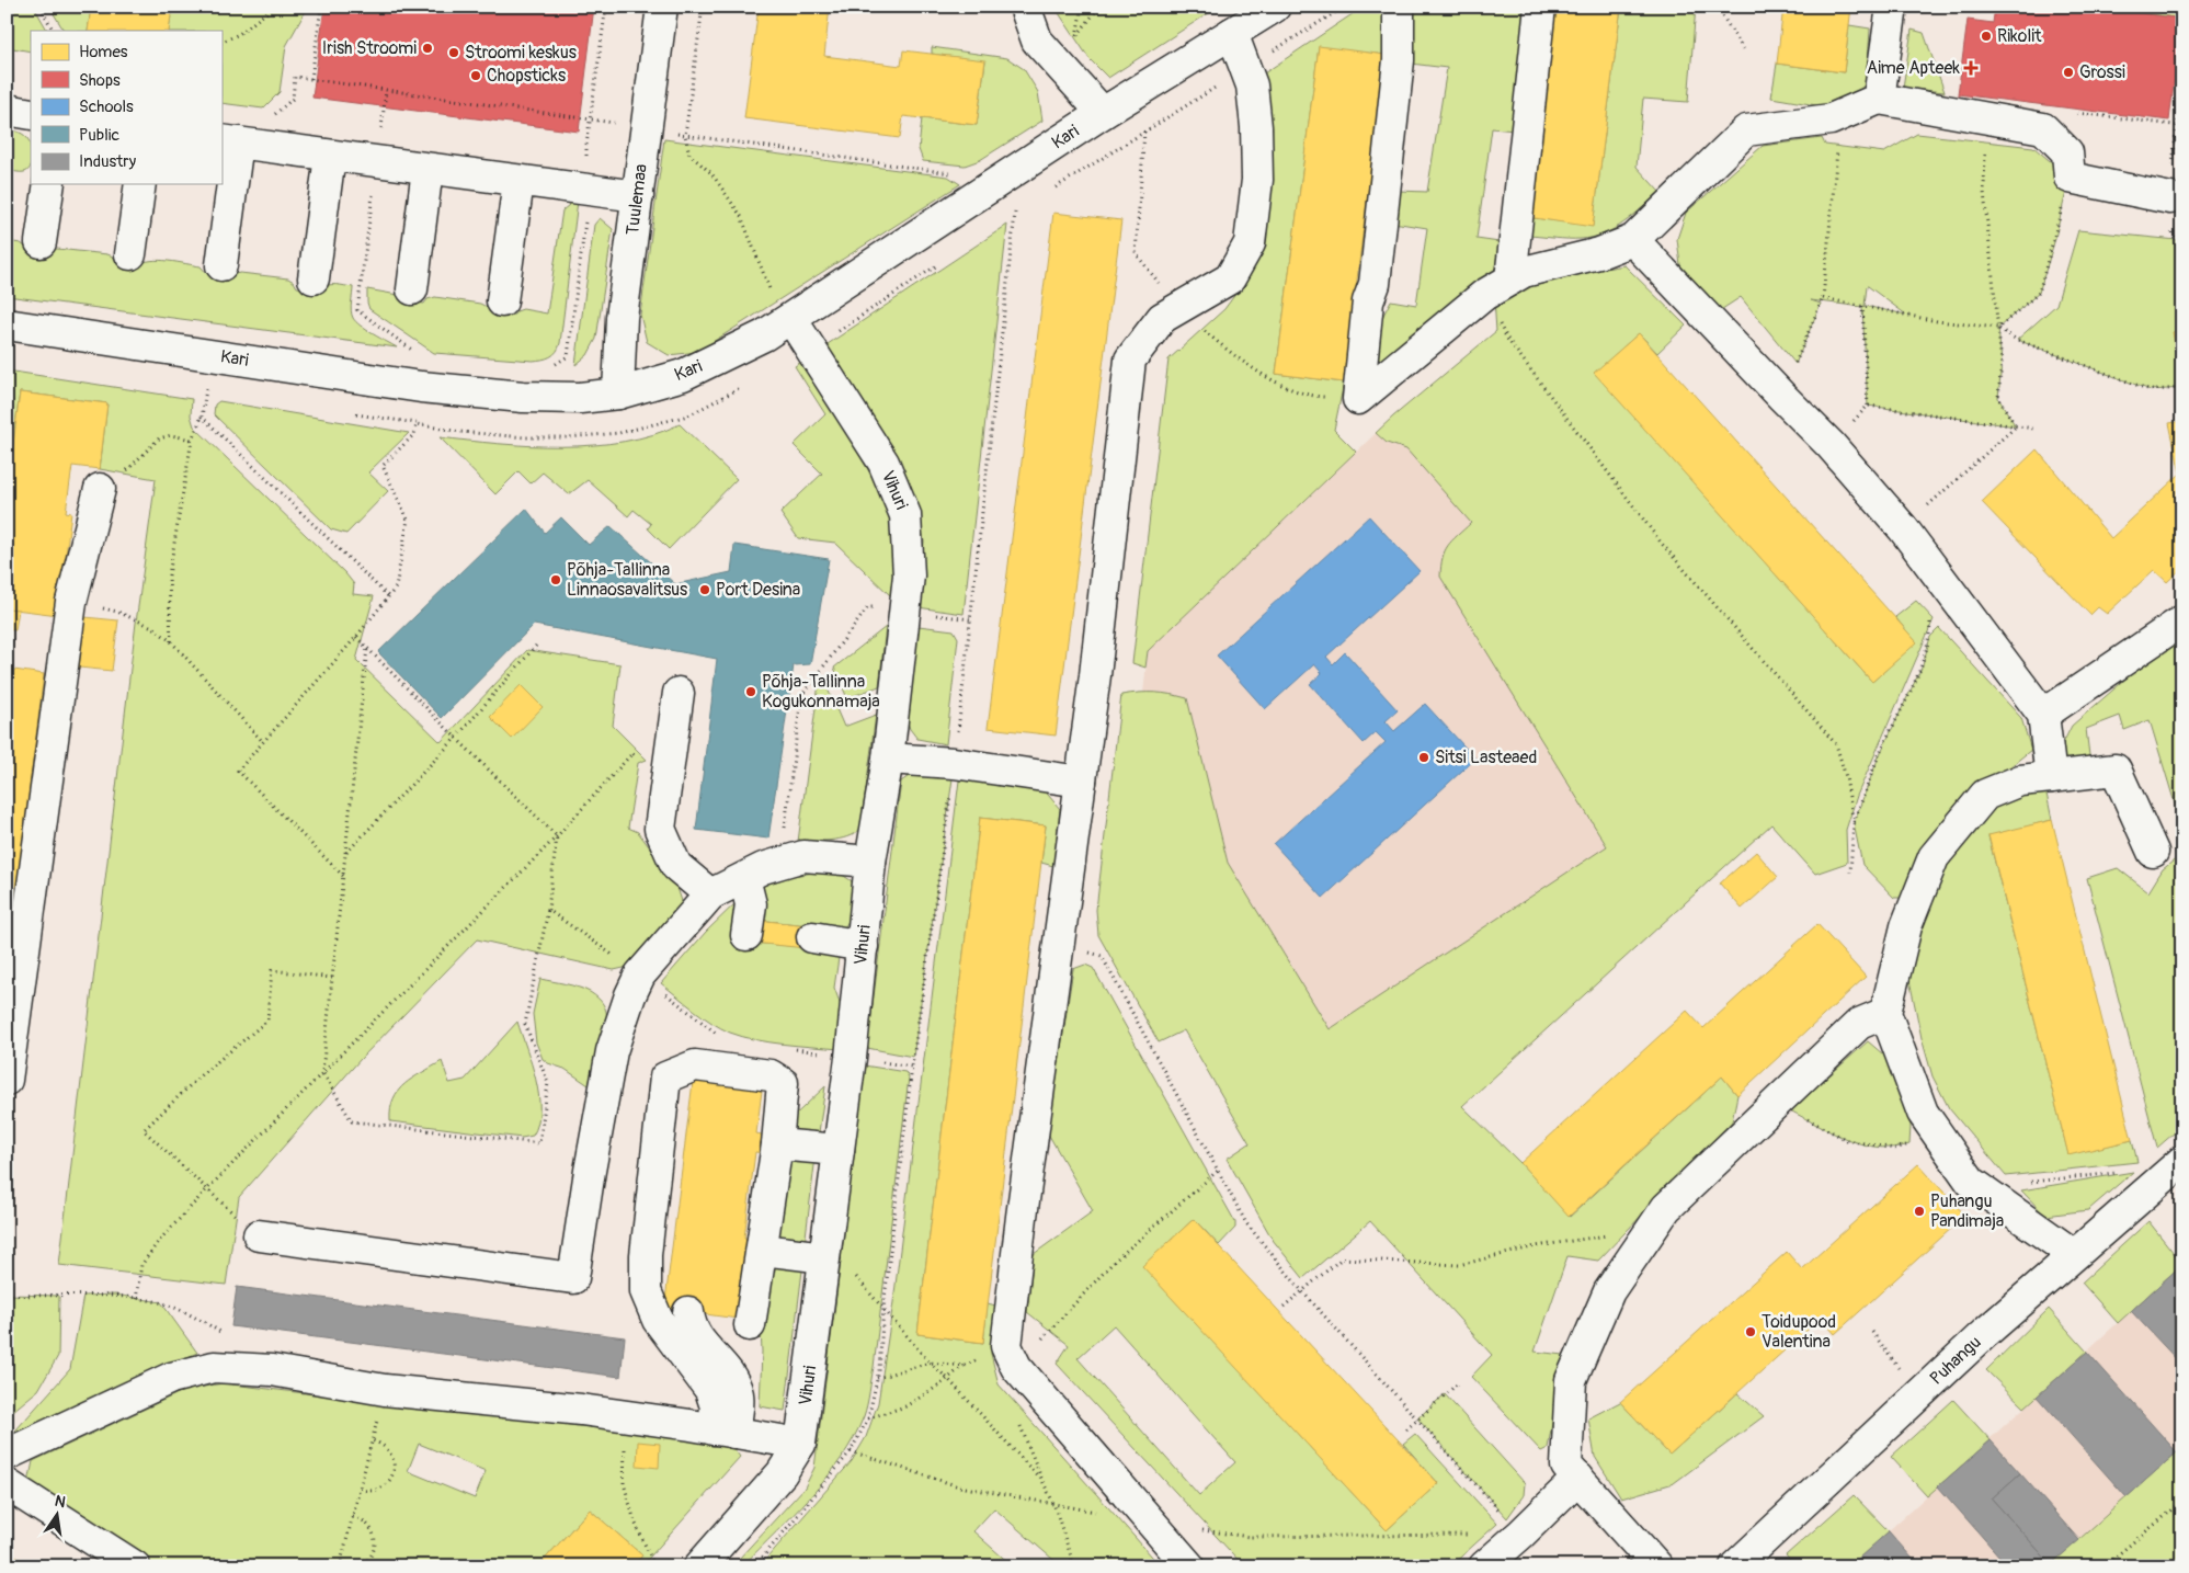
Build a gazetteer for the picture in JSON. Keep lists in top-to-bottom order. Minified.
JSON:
{"streets":{"street":["Kari","Tuulemaa","Vihuri","Puhangu"]},"crossings":[["Kari","Tuulemaa"],["Kari","Vihuri"]],"places":{"other":["Rikolit","Irish Stroomi","Stroomi keskus","Grossi","Chopsticks","Põhja-Tallinna Linnaosavalitsus","Port Desina","Põhja-Tallinna Kogukonnamaja","Sitsi Lasteaed","Puhangu Pandimaja","Toidupood Valentina"],"health":["Aime Apteek"]},"legend":["Homes","Shops","Schools","Public","Industry"],"north":"top"}
